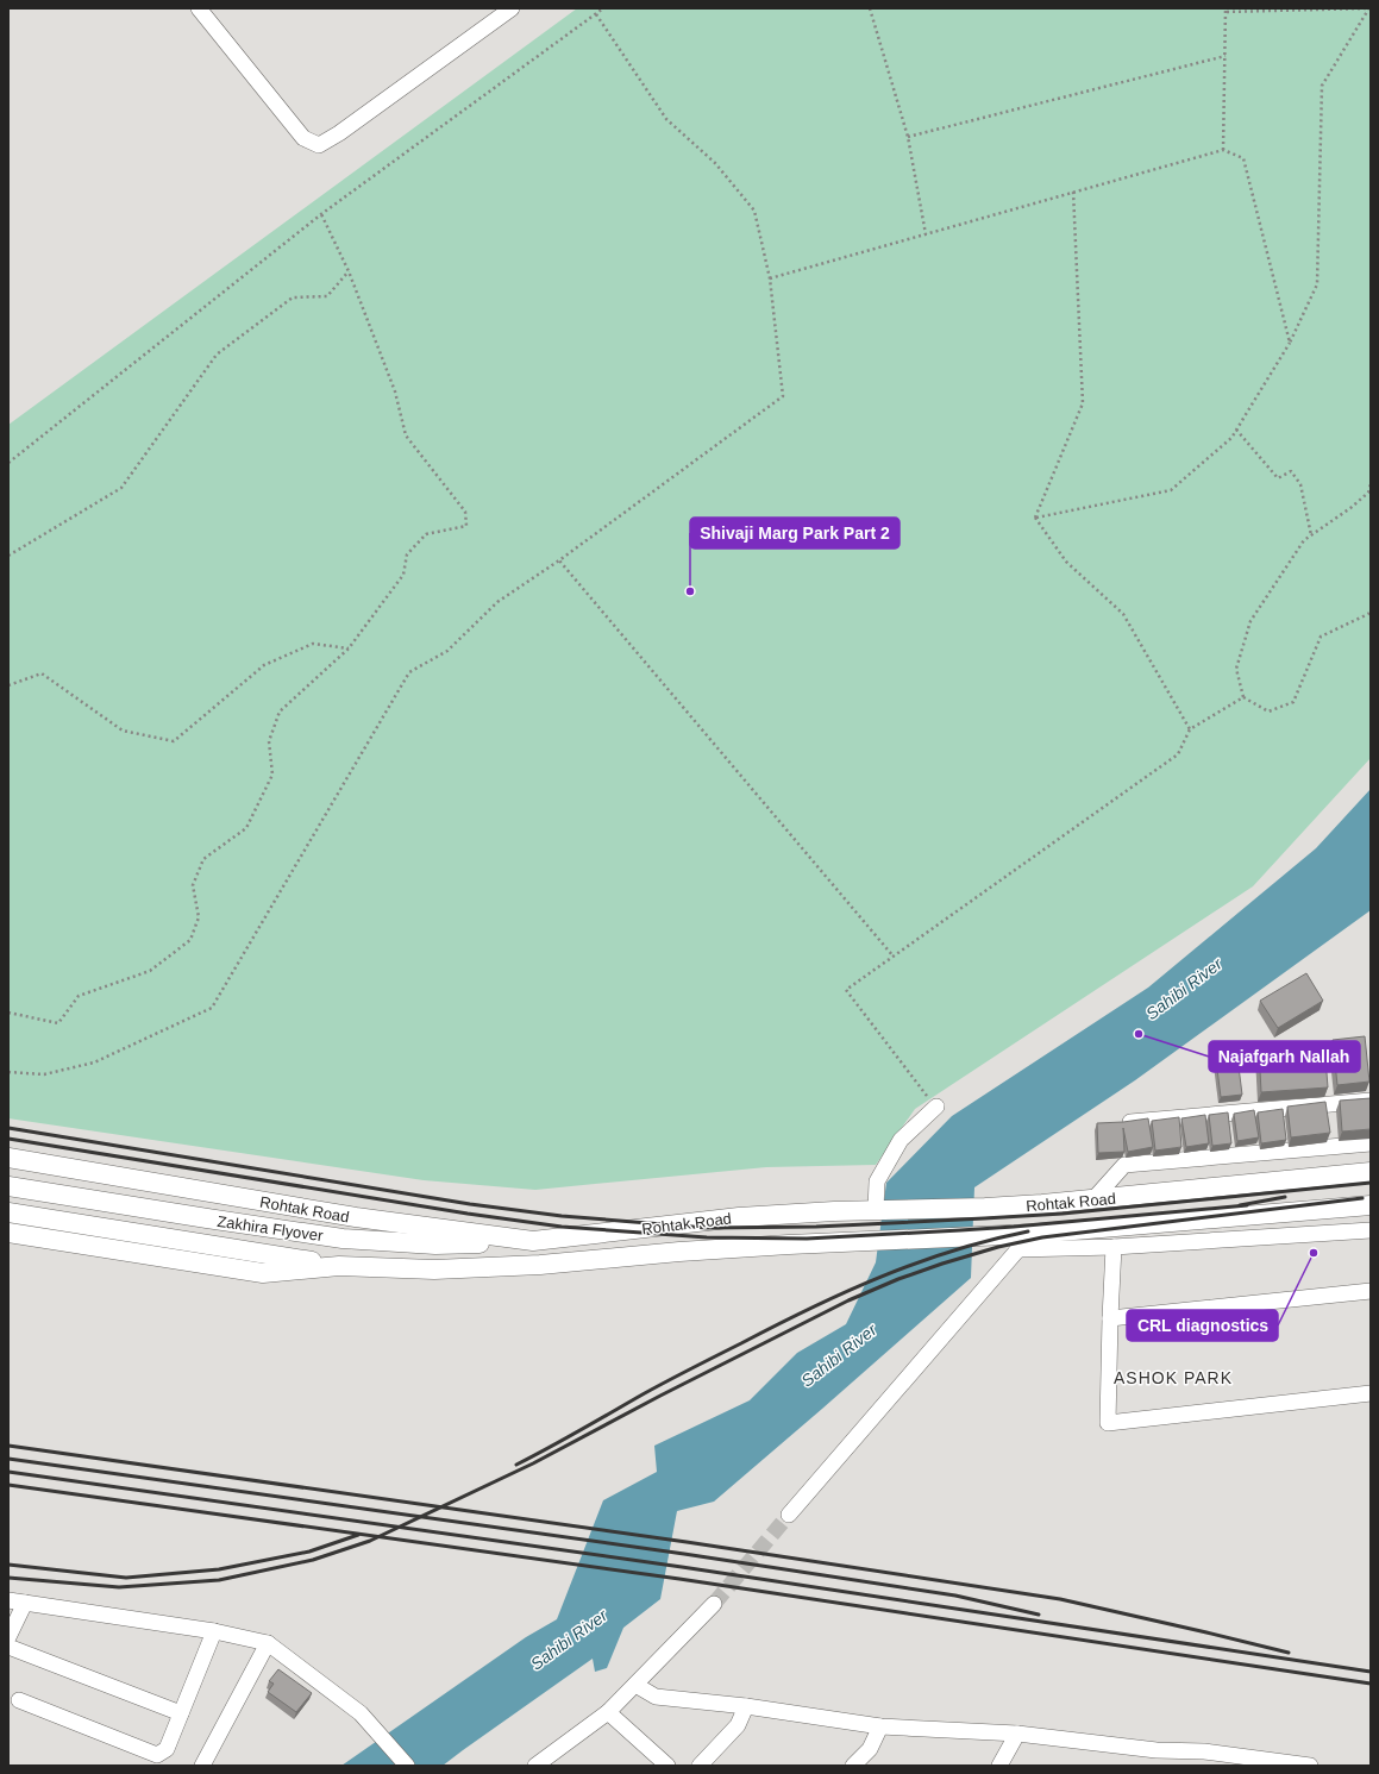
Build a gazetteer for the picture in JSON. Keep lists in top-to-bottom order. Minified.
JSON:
{"streets":{"main road":["Rohtak Road","Zakhira Flyover"]},"crossings":[["Rohtak Road","Zakhira Flyover"]],"districts":["ASHOK PARK"],"water":["Sahibi River"],"places":["Shivaji Marg Park Part 2","Najafgarh Nallah","CRL diagnostics"]}
